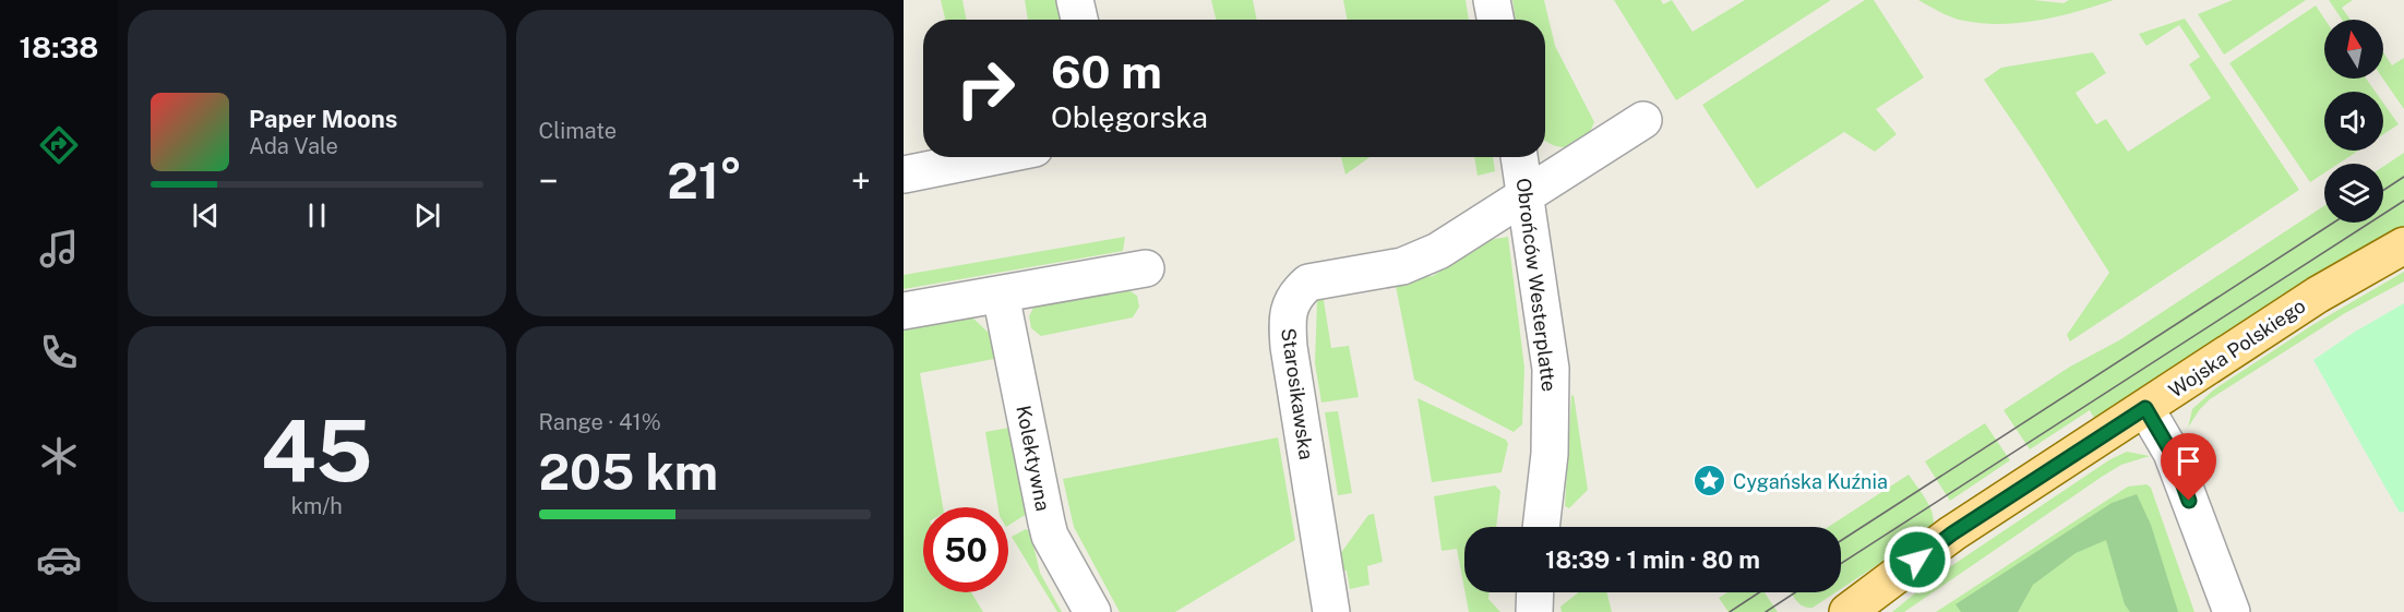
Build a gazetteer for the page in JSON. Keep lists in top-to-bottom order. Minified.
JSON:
{"streets":{"main road":["Wojska Polskiego"],"street":["Obrońców Westerplatte","Starosikawska","Kolektywna"]},"crossings":[["Obrońców Westerplatte","Starosikawska"]],"places":{"place":["Cygańska Kuźnia"]},"north":"top","page":{"tabs":"18:38","tile":["Climate",["45","km/h"],["Range · 41%","205 km"]],"turn":["60 m","Oblęgorska"],"song":["Paper Moons","Ada Vale"],"heat":["−","21°","+"],"limit":"50","trip":"18:39 · 1 min · 80 m"}}
